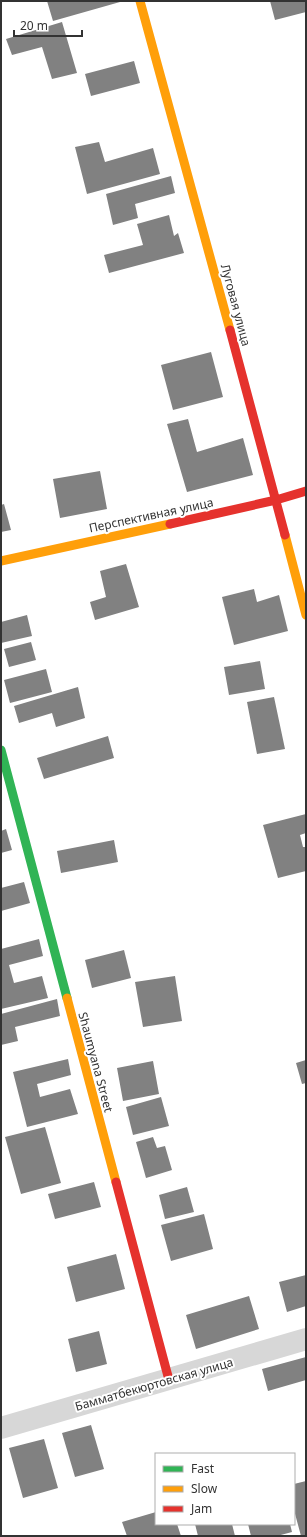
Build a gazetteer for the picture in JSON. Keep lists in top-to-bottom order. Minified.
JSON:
{"streets":{"street":["Луговая улица","Перспективная улица","Shaumyana Street","Бамматбекюртовская улица"]},"crossings":[["Луговая улица","Перспективная улица"],["Shaumyana Street","Бамматбекюртовская улица"]],"legend":["Fast","Slow","Jam"],"scale_bar":"20 m"}
